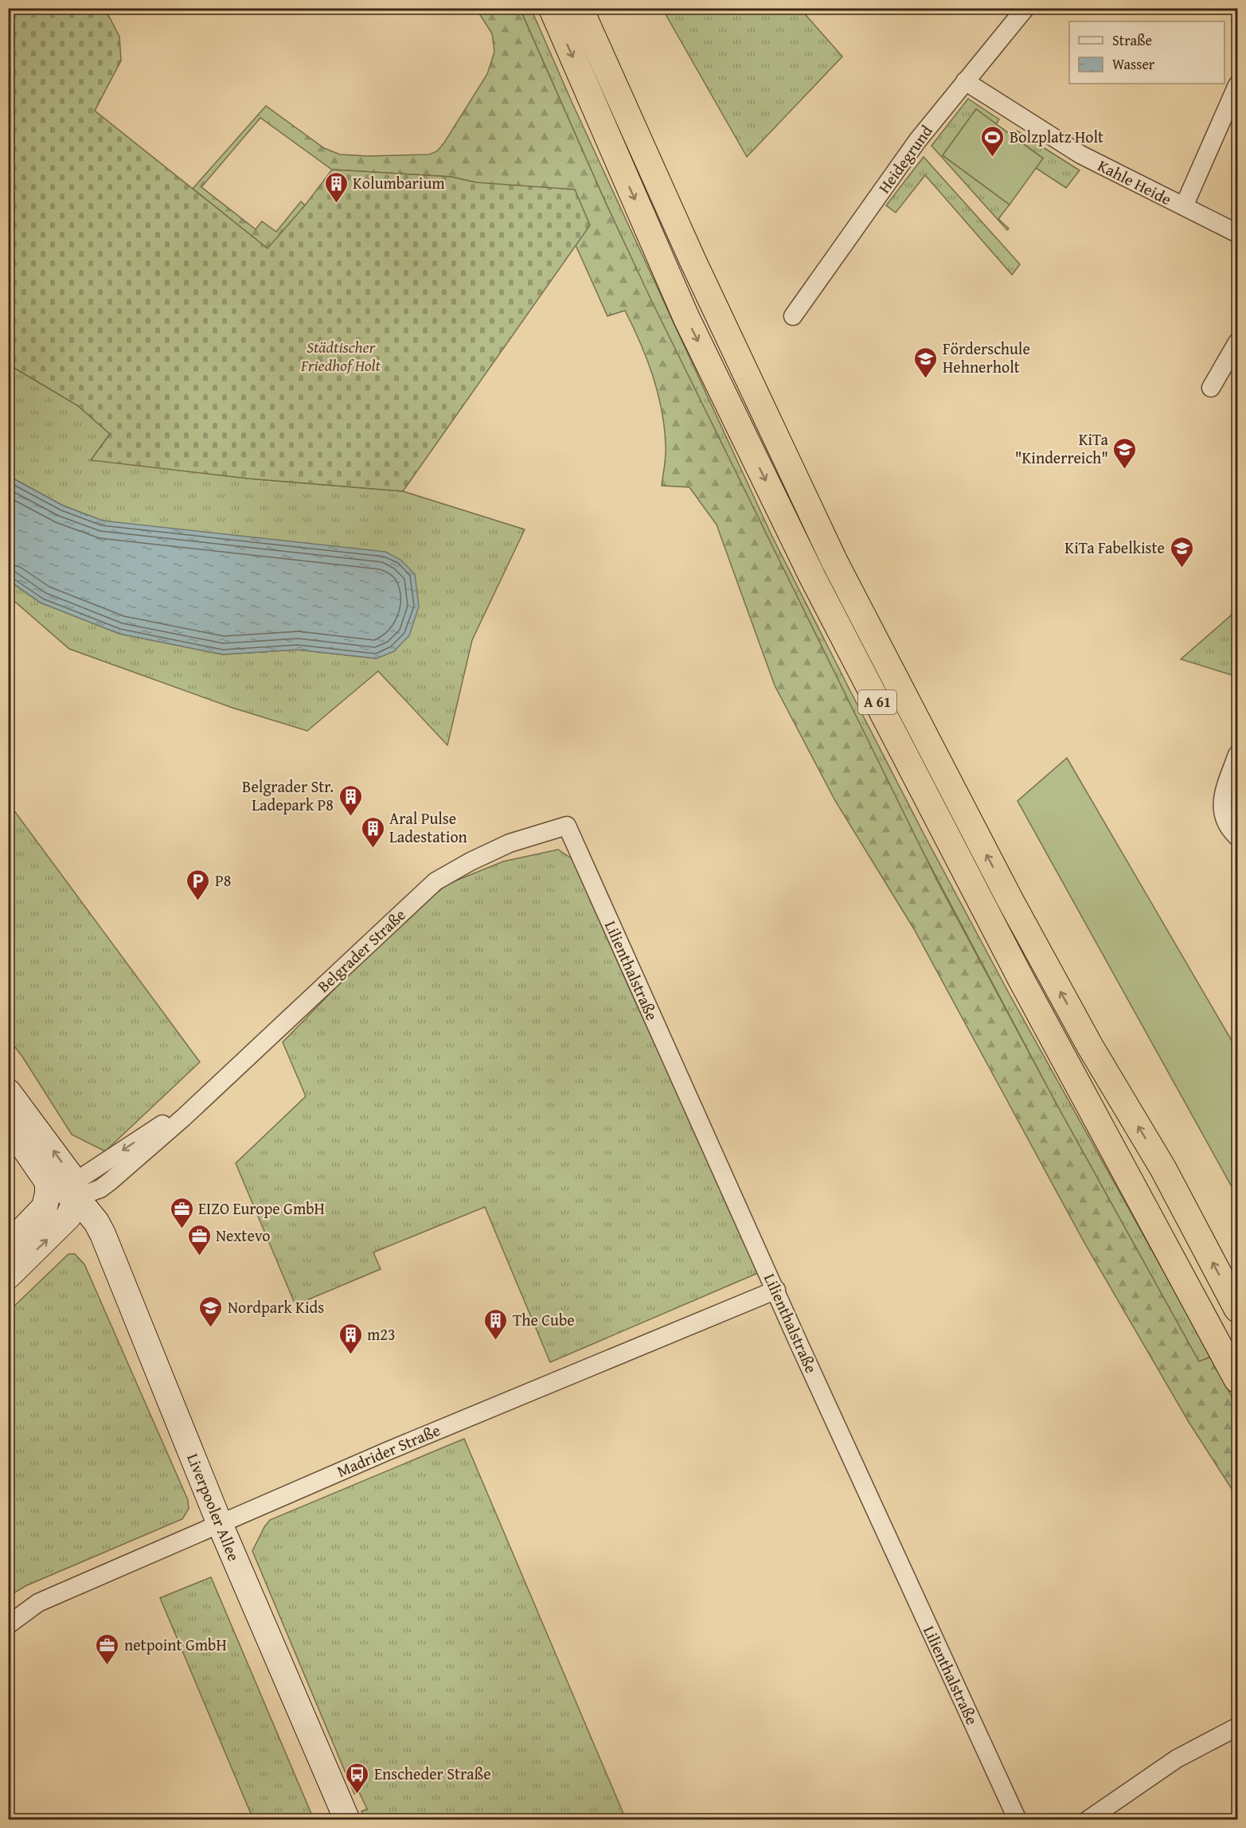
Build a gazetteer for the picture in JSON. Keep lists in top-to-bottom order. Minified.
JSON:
{"streets":{"highway":["A 61"],"street":["Heidegrund","Kahle Heide","Belgrader Straße","Lilienthalstraße","Madrider Straße","Liverpooler Allee"]},"crossings":[["Heidegrund","Kahle Heide"],["Belgrader Straße","Lilienthalstraße"],["Belgrader Straße","Liverpooler Allee"],["Lilienthalstraße","Madrider Straße"],["Madrider Straße","Liverpooler Allee"]],"parks":["Städtischer Friedhof Holt"],"places":{"sports":["Bolzplatz Holt"],"building":["Kolumbarium","Belgrader Str. Ladepark P8","Aral Pulse Ladestation","The Cube","m23"],"school or university":["Förderschule Hehnerholt","KiTa \"Kinderreich\"","KiTa Fabelkiste","Nordpark Kids"],"parking":["P8"],"office":["EIZO Europe GmbH","Nextevo","netpoint GmbH"],"bus stop":["Enscheder Straße"]},"legend":["Straße","Wasser"]}
